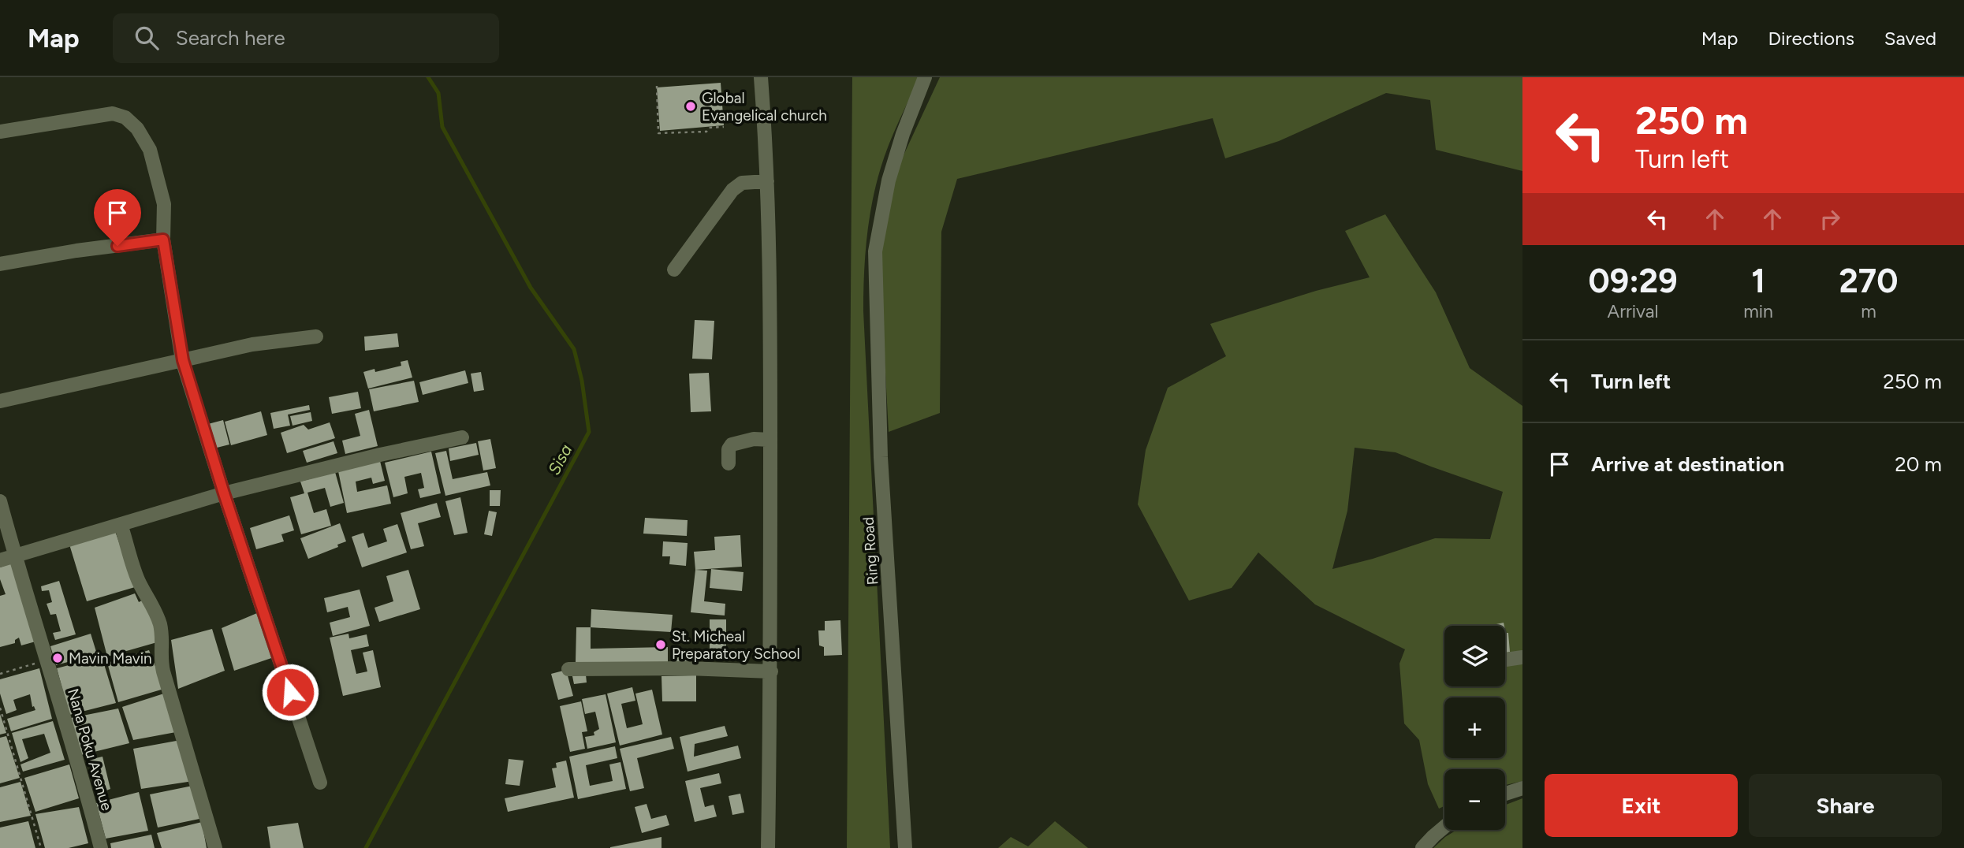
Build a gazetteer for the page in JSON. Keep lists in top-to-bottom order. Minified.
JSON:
{"streets":{"street":["Ring Road","Nana Poku Avenue"]},"water":["Sisa"],"places":["Global Evangelical church","St. Micheal Preparatory School","Mavin Mavin"],"page":{"header":"Map","search":"Search here","nav":["Map","Directions","Saved"],"turn":["250 m","Turn left"],"eta":["09:29","Arrival","1","min","270","m"],"list":[{"name":"Turn left","value":"250 m"},{"name":"Arrive at destination","value":"20 m"}],"map_buttons":["+","−"],"buttons":["Exit","Share"]}}
